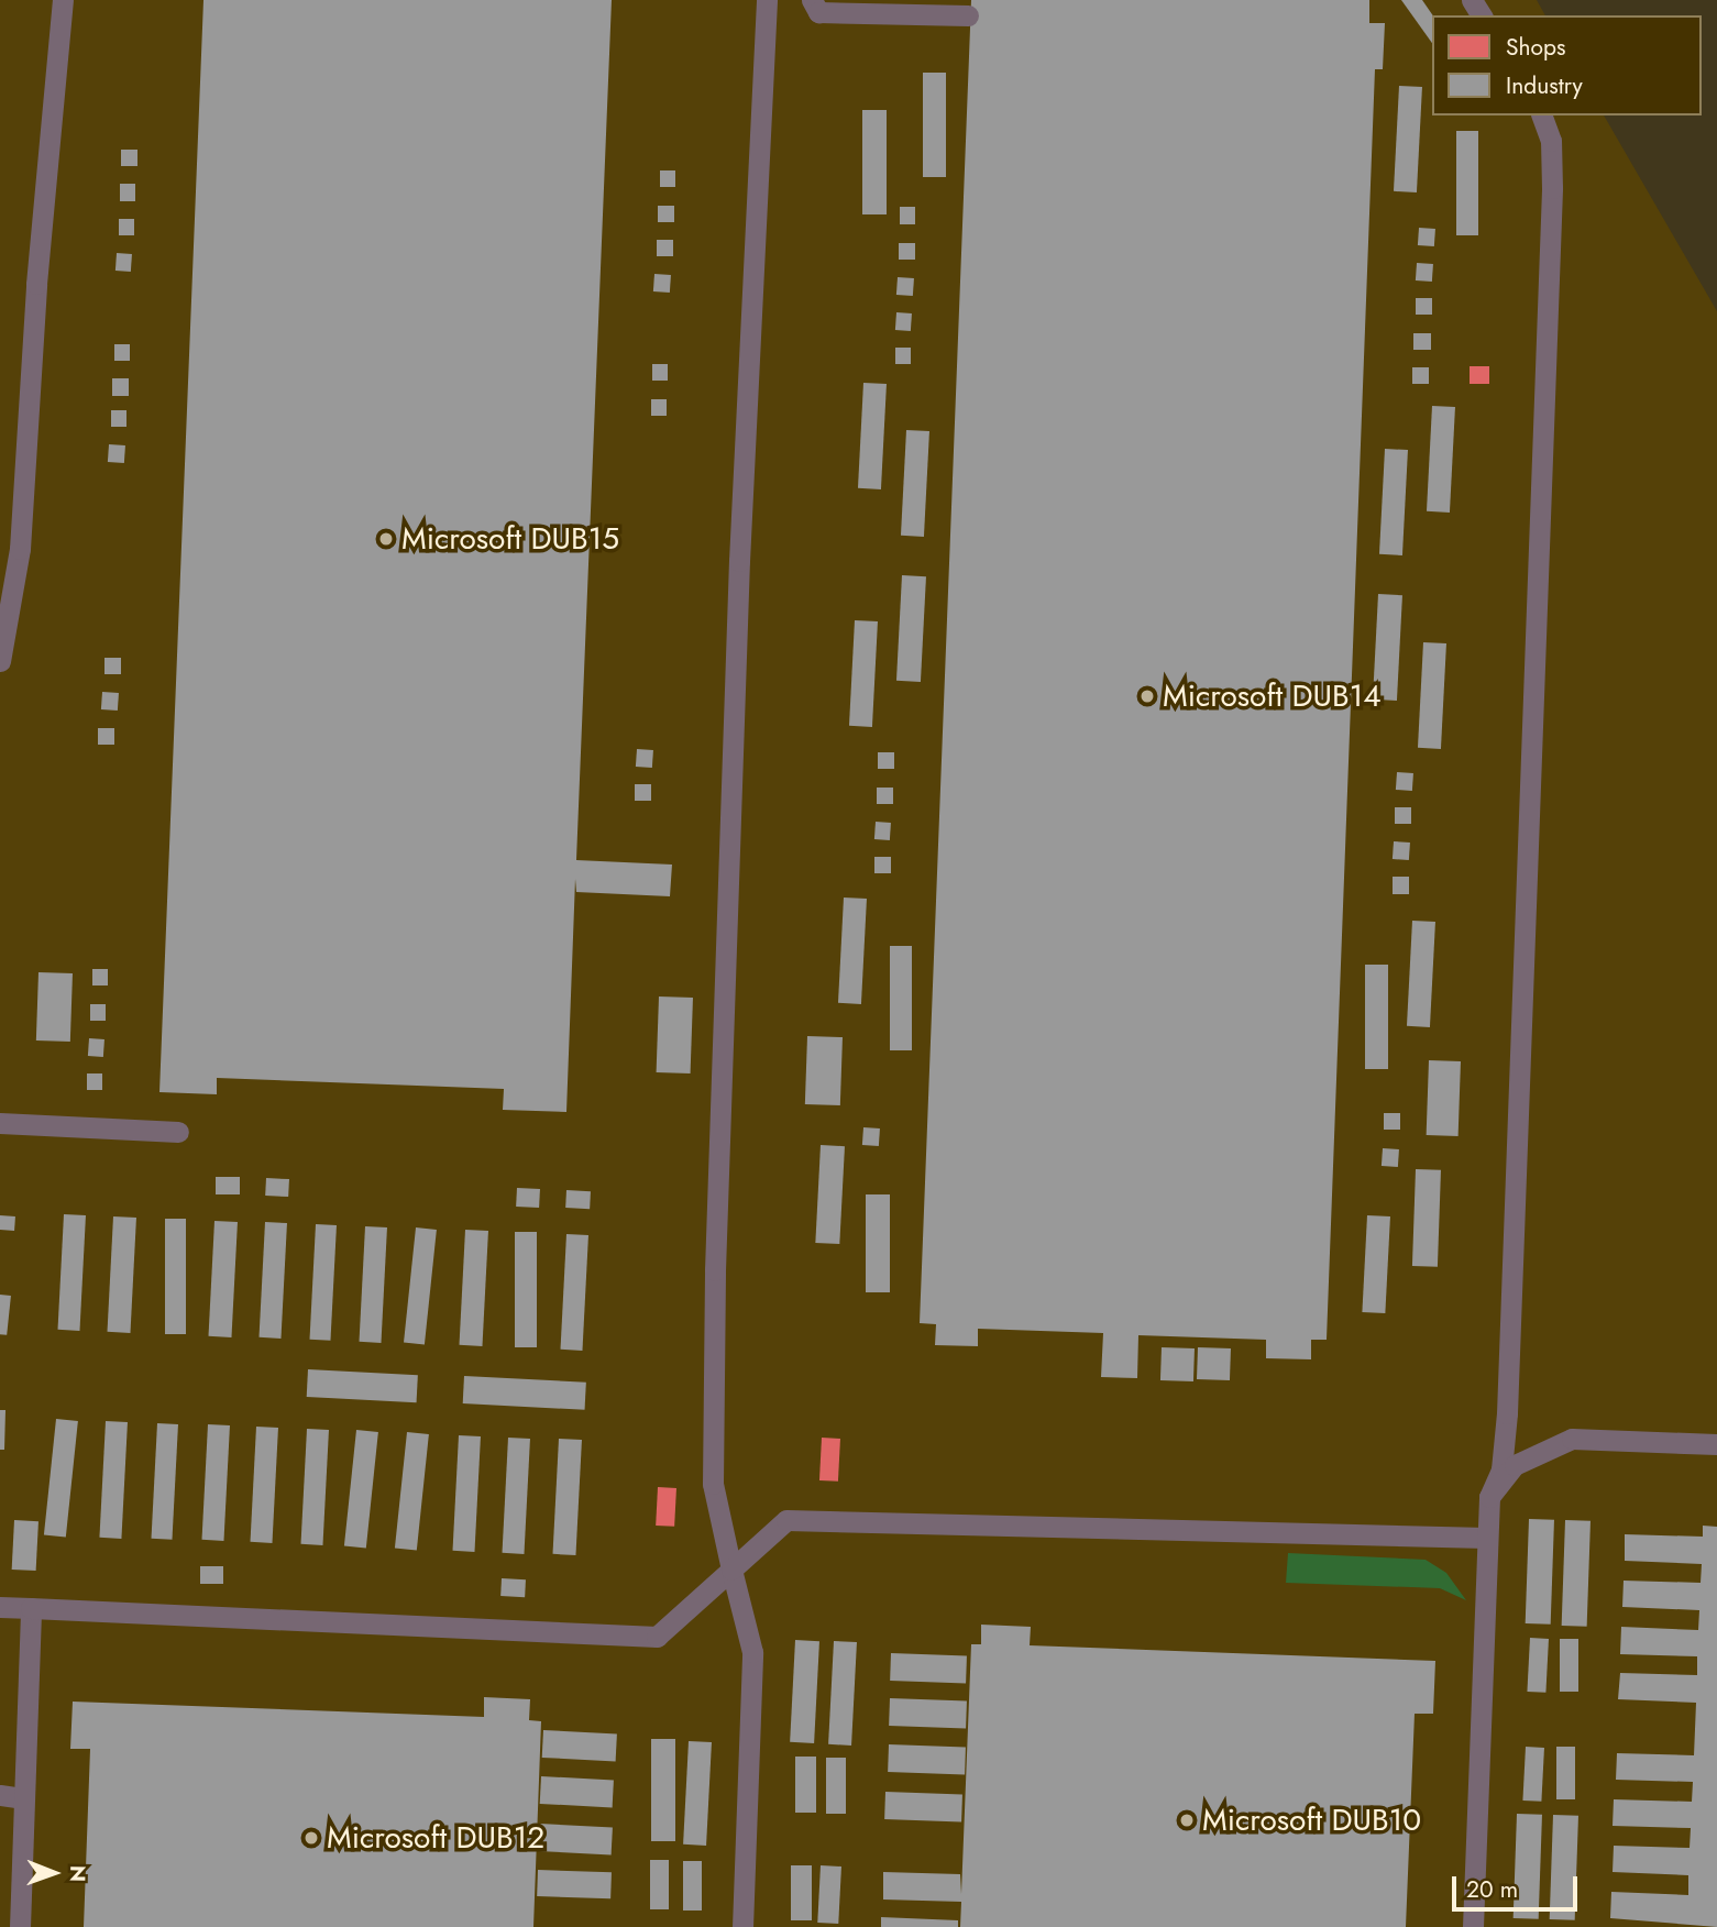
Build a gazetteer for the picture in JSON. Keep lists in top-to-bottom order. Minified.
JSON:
{"places":["Microsoft DUB15","Microsoft DUB14","Microsoft DUB10","Microsoft DUB12"],"legend":["Shops","Industry"],"scale_bar":"20 m","north":"right"}
